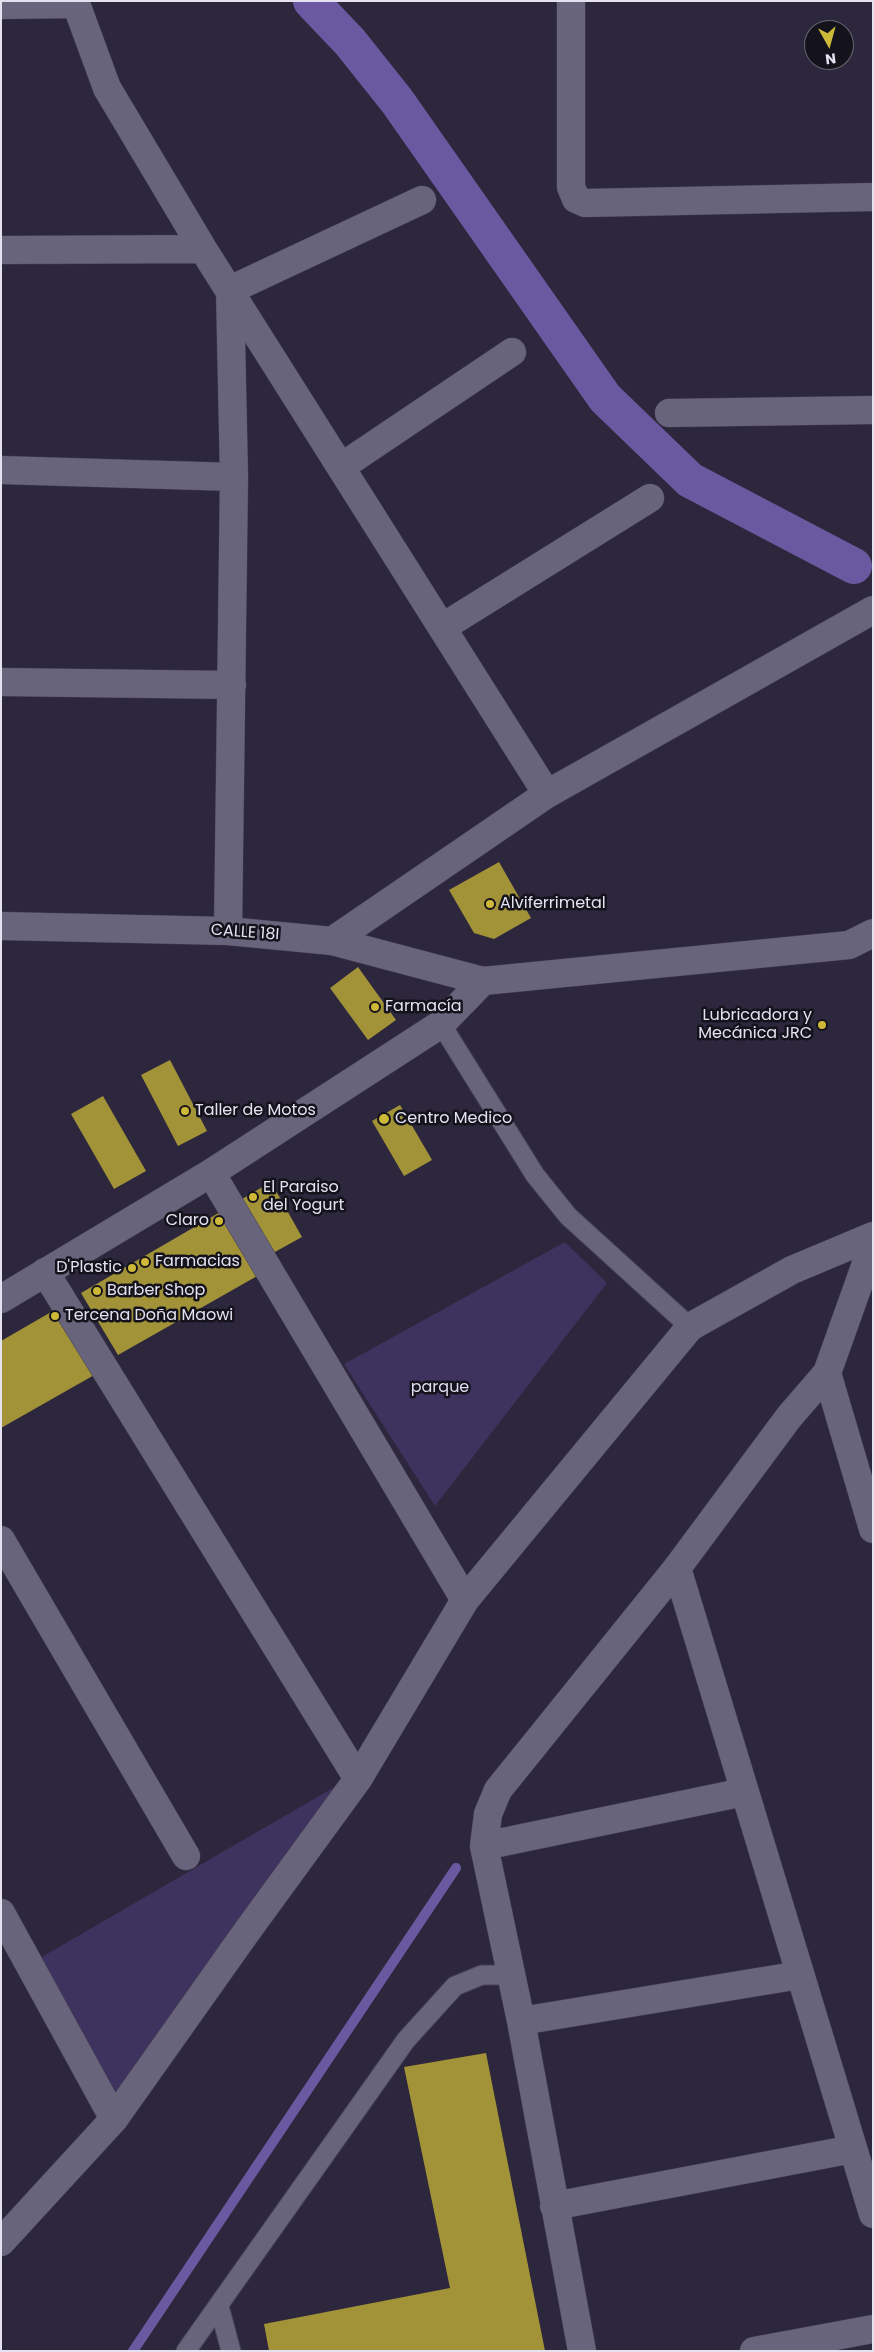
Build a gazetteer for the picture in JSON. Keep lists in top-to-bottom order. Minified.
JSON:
{"streets":{"street":["CALLE 18I"]},"parks":["parque"],"places":["Alviferrimetal","Farmacía","Lubricadora y Mecánica JRC","Taller de Motos","Centro Medico","El Paraiso del Yogurt","Claro","Farmacias","D'Plastic","Barber Shop","Tercena Doña Maowi"],"north":"bottom"}
